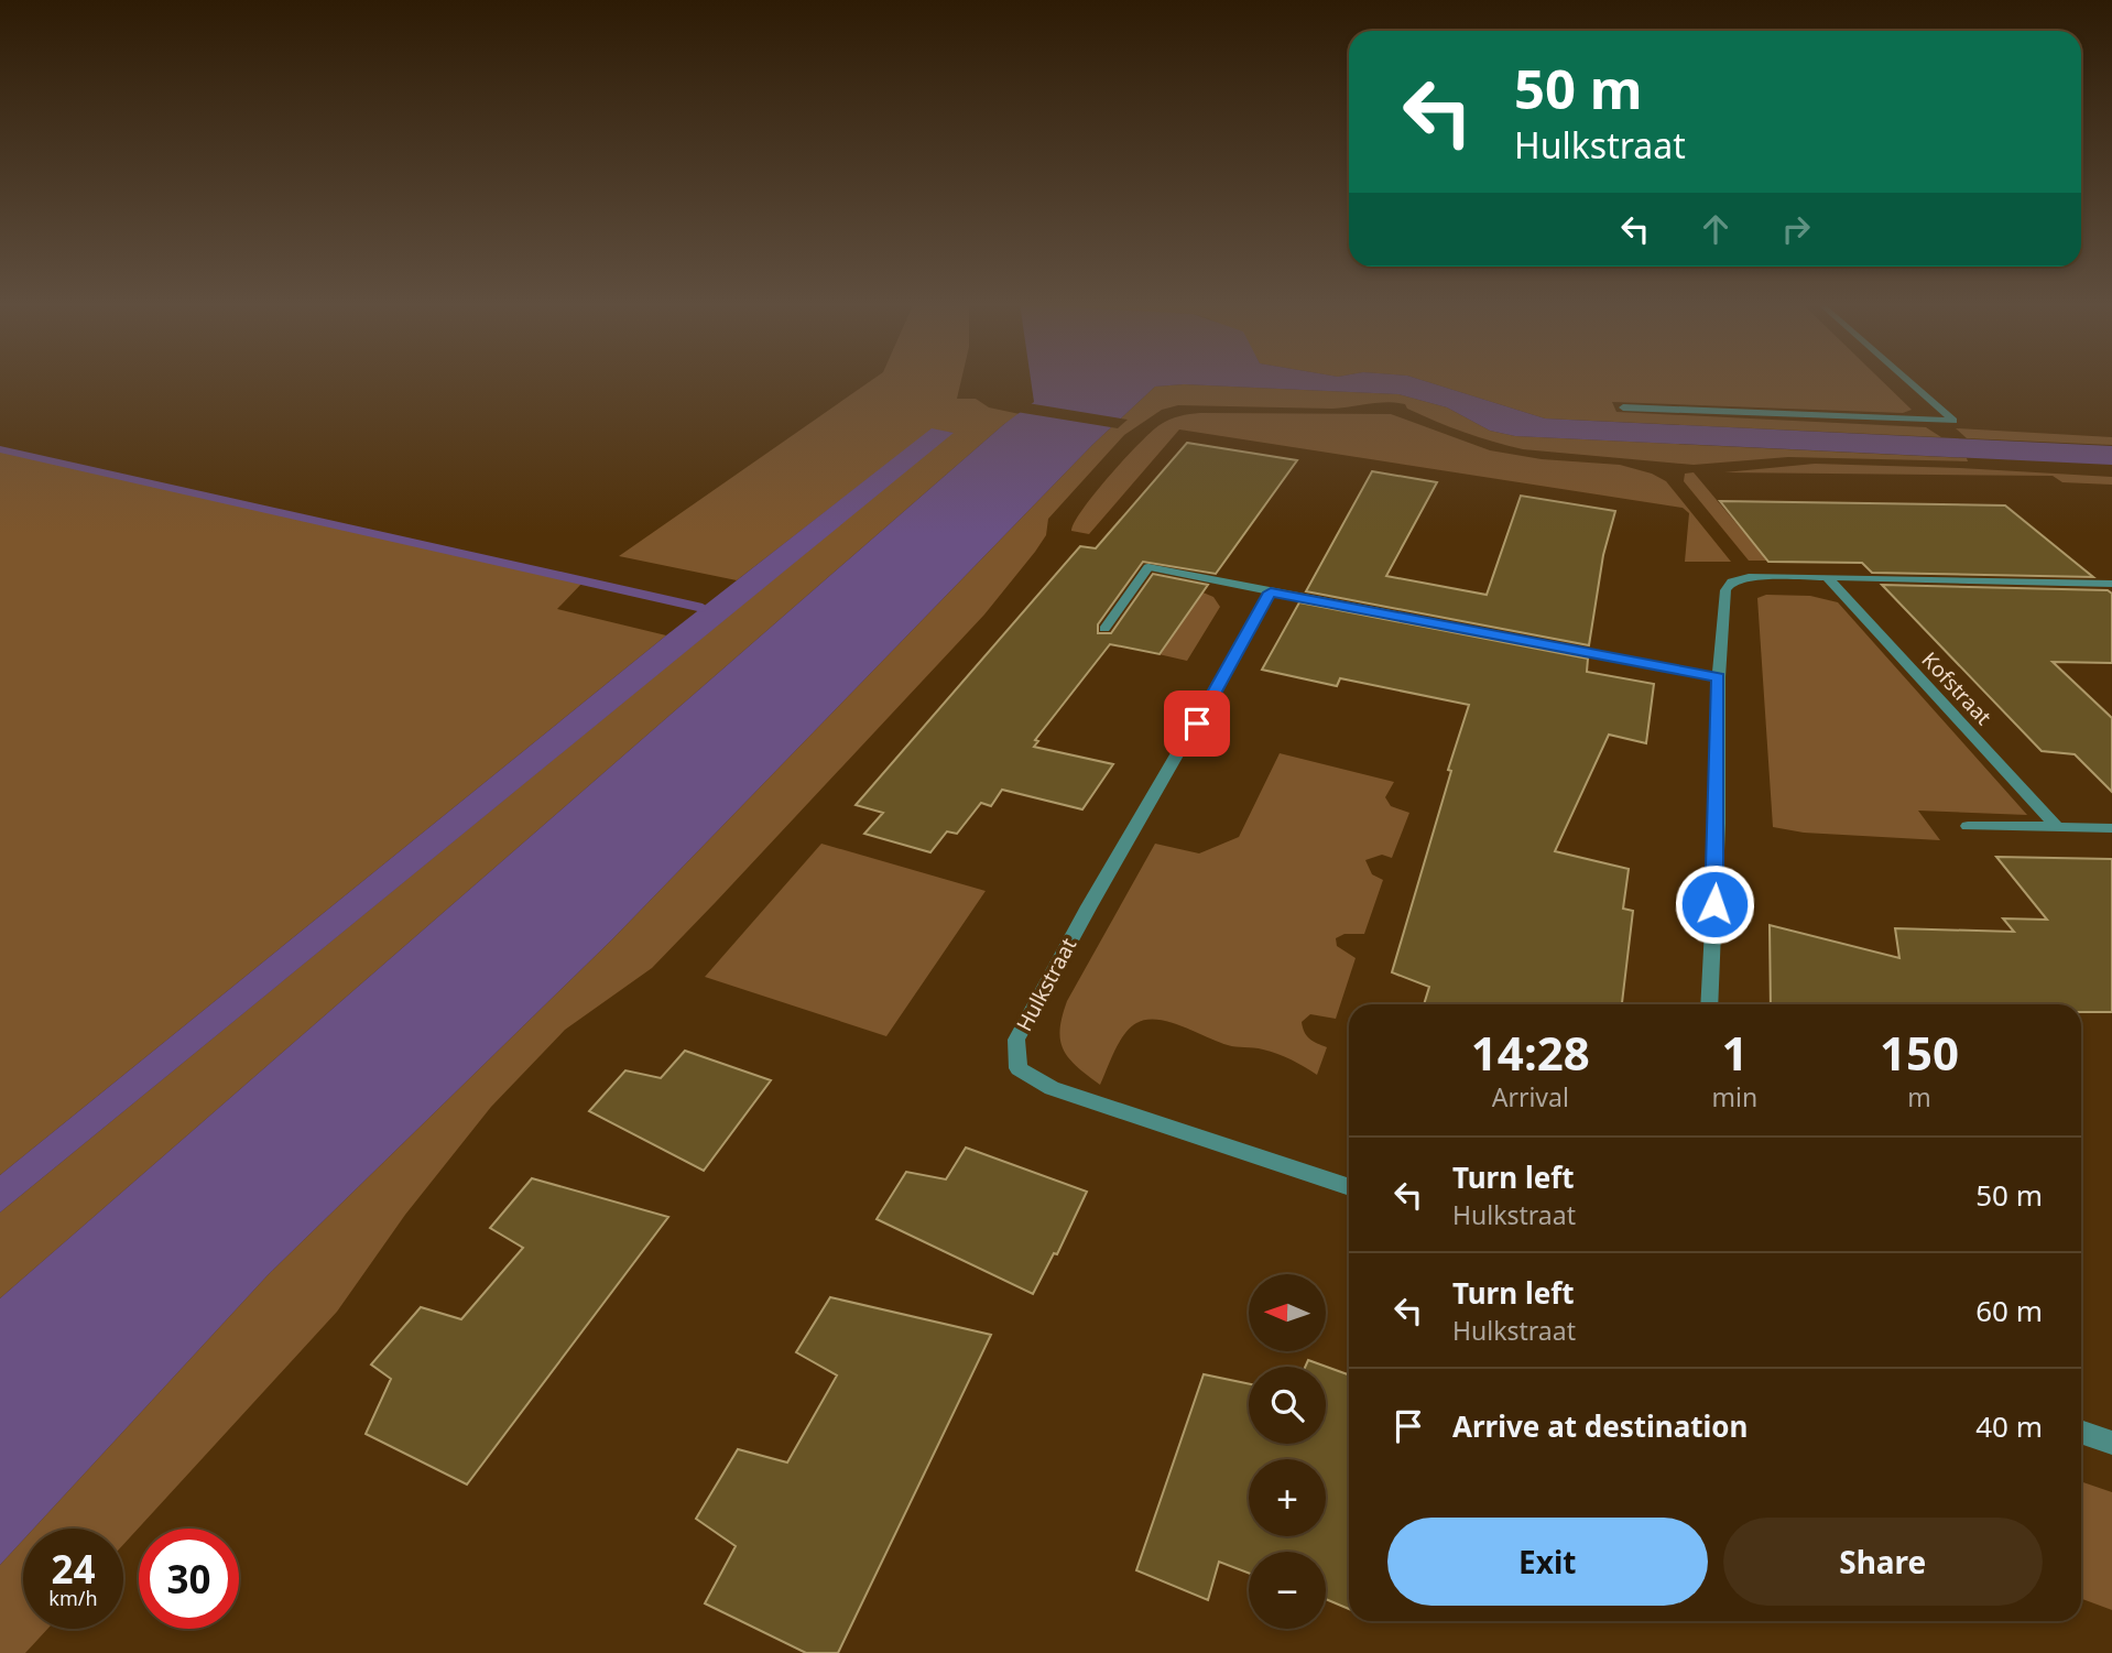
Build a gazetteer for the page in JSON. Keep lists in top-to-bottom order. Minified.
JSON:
{"streets":{"street":["Kofstraat","Hulkstraat"]},"north":"left","page":{"turn":["50 m","Hulkstraat"],"eta":["14:28","Arrival","1","min","150","m"],"list":[{"name":"Turn left","note":"Hulkstraat","value":"50 m"},{"name":"Turn left","note":"Hulkstraat","value":"60 m"},{"name":"Arrive at destination","value":"40 m"}],"map_buttons":["+","−"],"buttons":["Exit","Share"],"speed":"24 km/h","limit":"30"}}
